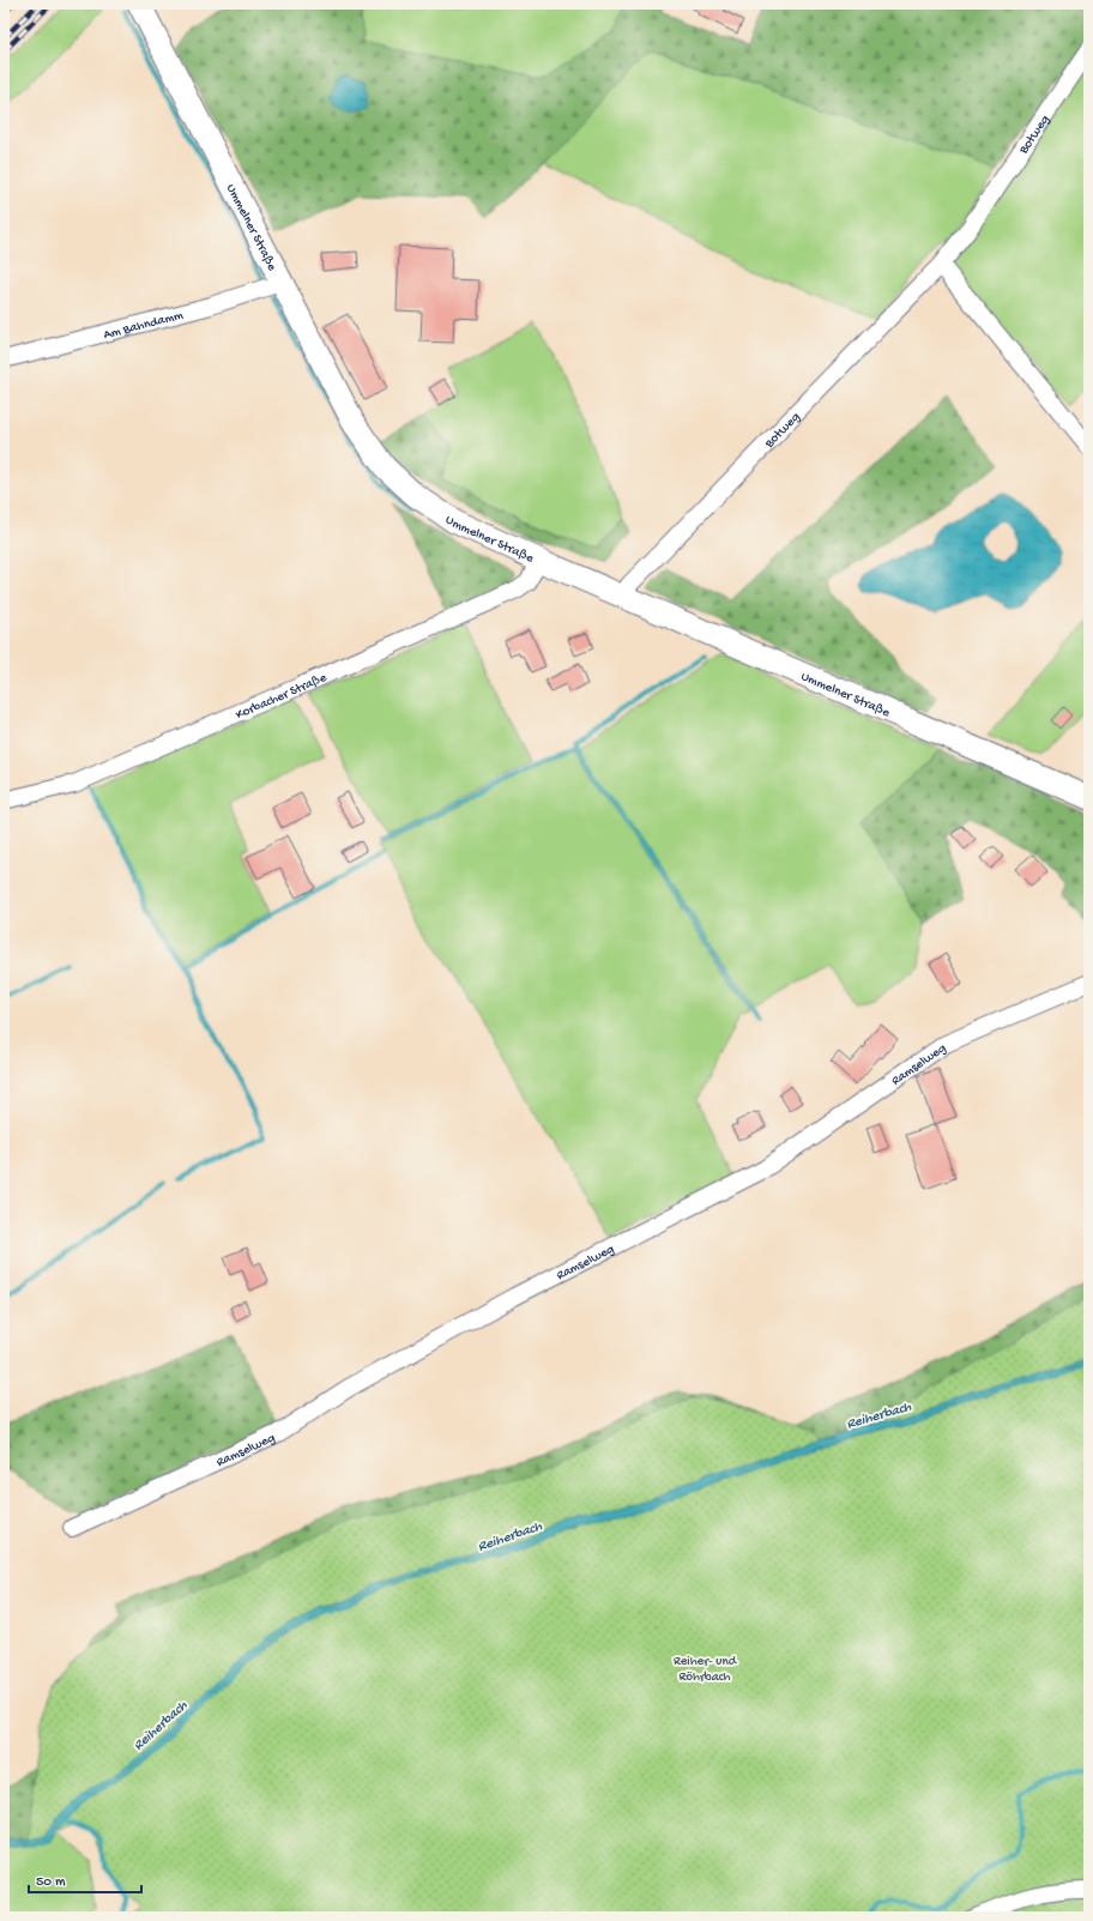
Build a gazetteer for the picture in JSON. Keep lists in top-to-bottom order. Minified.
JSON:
{"streets":{"main road":["Ummelner Straße"],"street":["Botweg","Am Bahndamm","Korbacher Straße","Ramselweg"]},"crossings":[["Botweg","Ummelner Straße"],["Ummelner Straße","Am Bahndamm"],["Ummelner Straße","Korbacher Straße"]],"water":["Reiherbach"],"parks":["Reiher- und Röhrbach"],"scale_bar":"50 m"}
